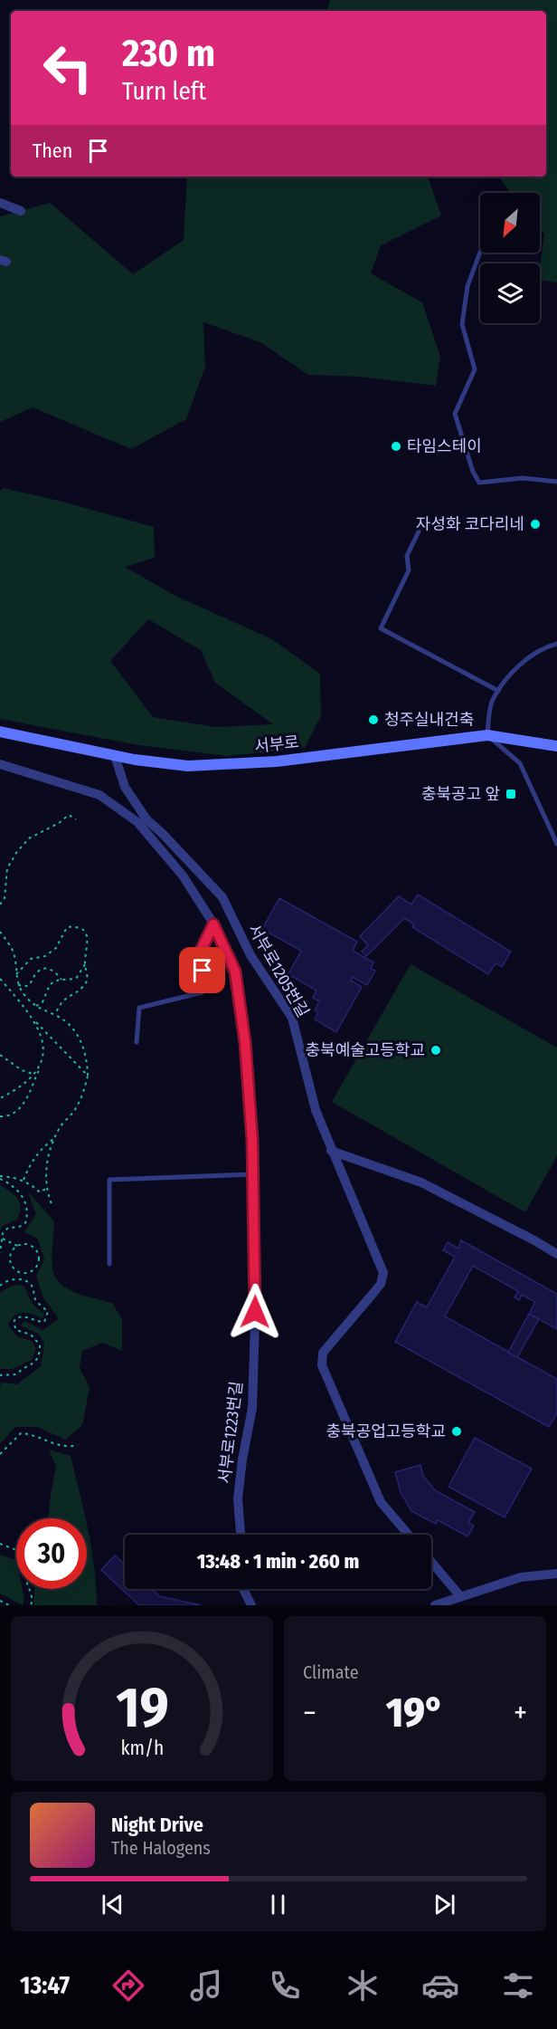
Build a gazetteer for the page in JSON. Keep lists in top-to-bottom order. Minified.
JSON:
{"streets":{"main road":["서부로"],"street":["서부로1205번길","서부로1223번길"]},"crossings":[["서부로","서부로1205번길"]],"places":{"other":["타임스테이","자성화 코다리네","청주실내건축","충북예술고등학교","충북공업고등학교"],"transit":["충북공고 앞"]},"north":"bottom left","page":{"turn":["230 m","Turn left"],"then":"Then","limit":"30","trip":"13:48 · 1 min · 260 m","tile":"Climate","heat":["−","19°","+"],"song":["Night Drive","The Halogens"],"tabs":"13:47","gauge":["19","km/h"]}}
